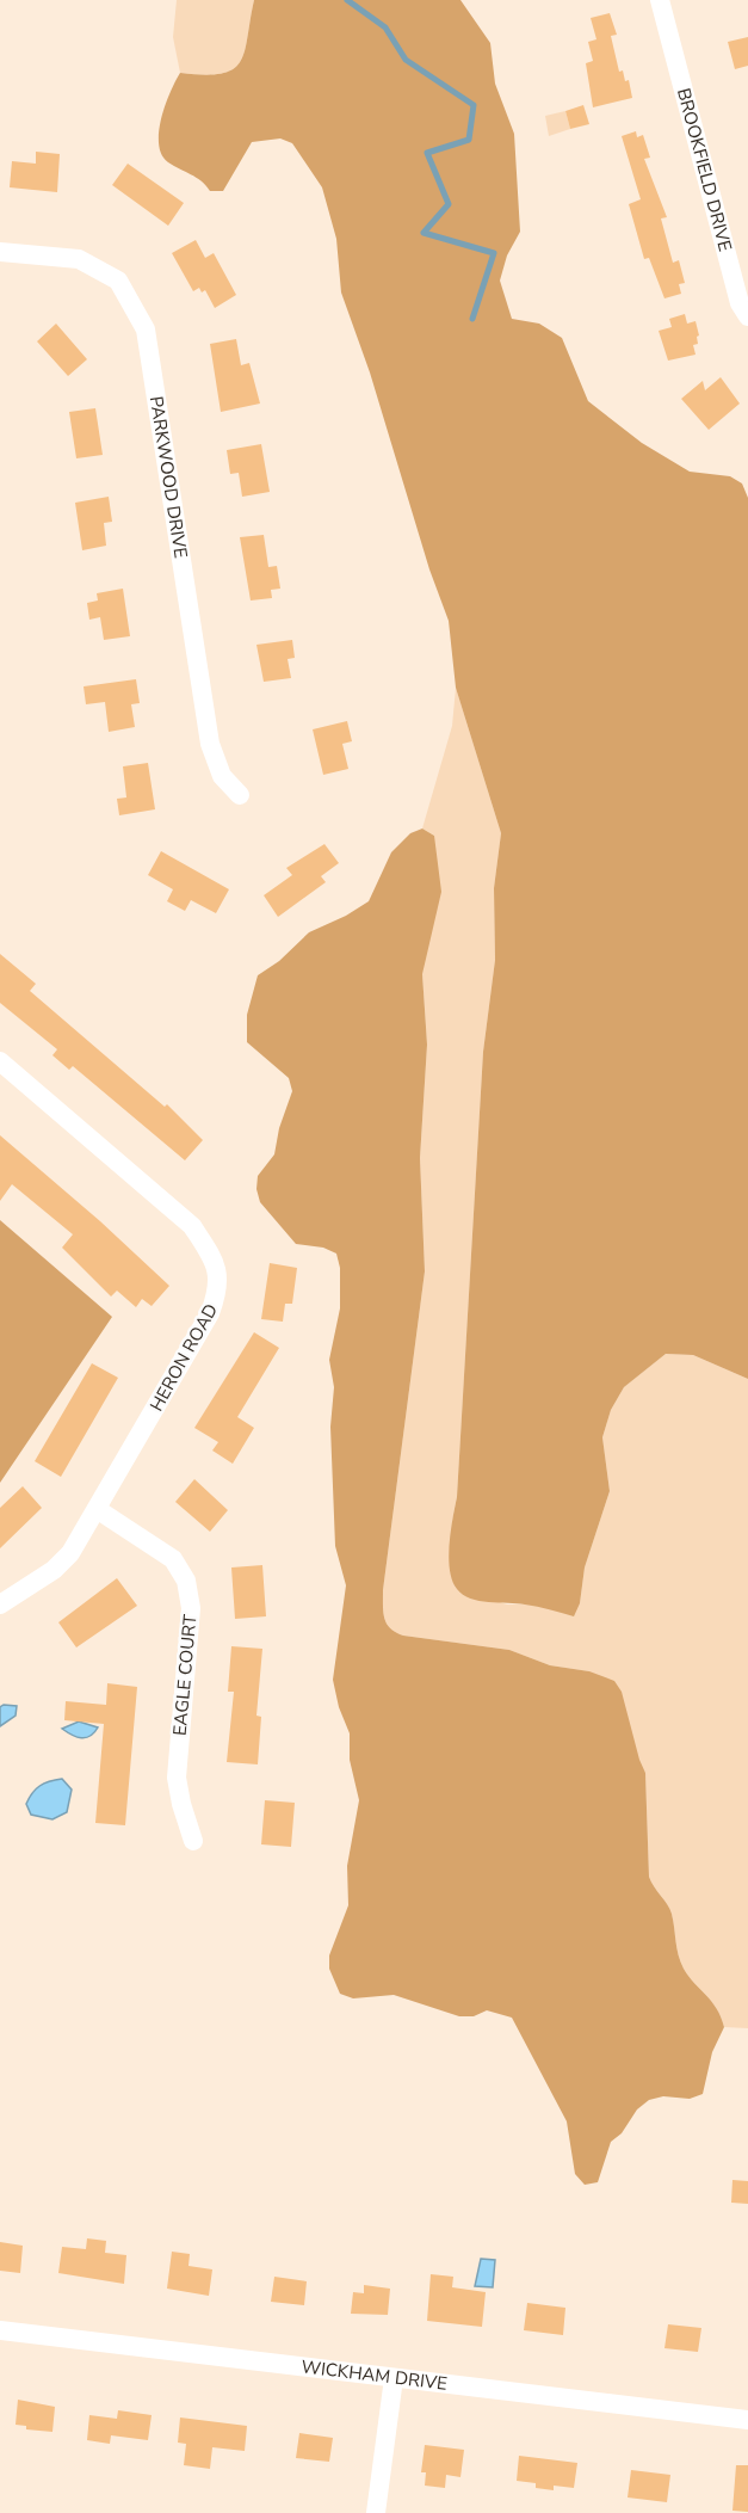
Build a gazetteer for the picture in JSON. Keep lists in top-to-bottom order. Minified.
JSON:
{"streets":{"street":["BROOKFIELD DRIVE","PARKWOOD DRIVE","HERON ROAD","EAGLE COURT","WICKHAM DRIVE"]},"crossings":[["HERON ROAD","EAGLE COURT"]]}
